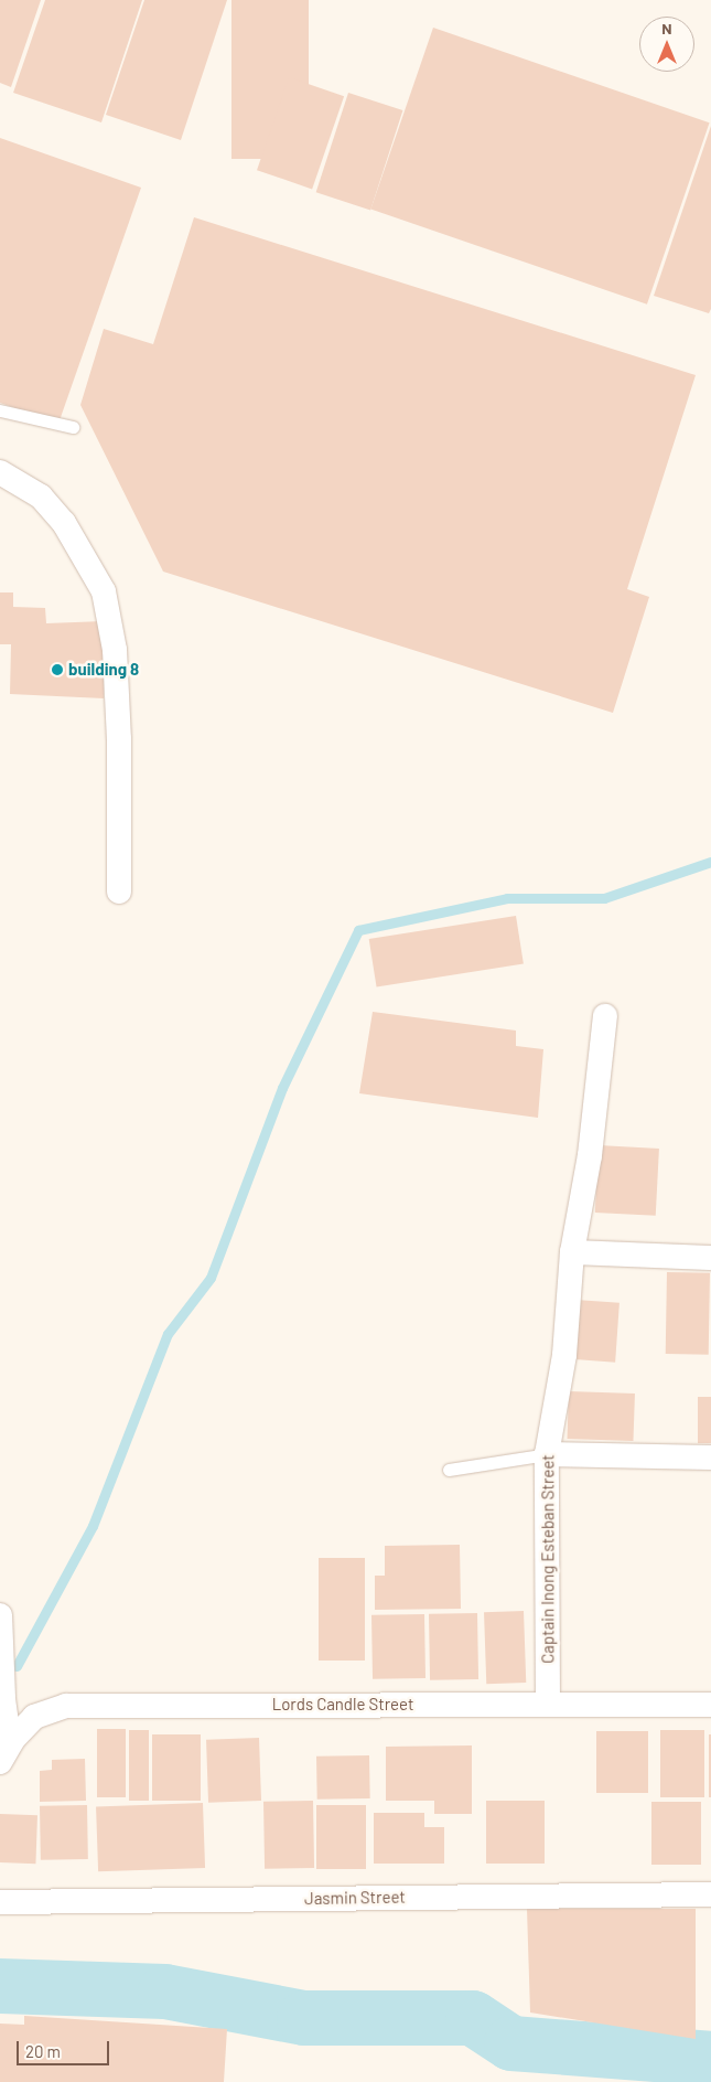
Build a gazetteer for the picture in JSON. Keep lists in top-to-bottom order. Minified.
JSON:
{"streets":{"street":["Captain Inong Esteban Street","Lords Candle Street","Jasmin Street"]},"crossings":[["Captain Inong Esteban Street","Lords Candle Street"]],"places":["building 8"],"scale_bar":"20 m","north":"top"}
